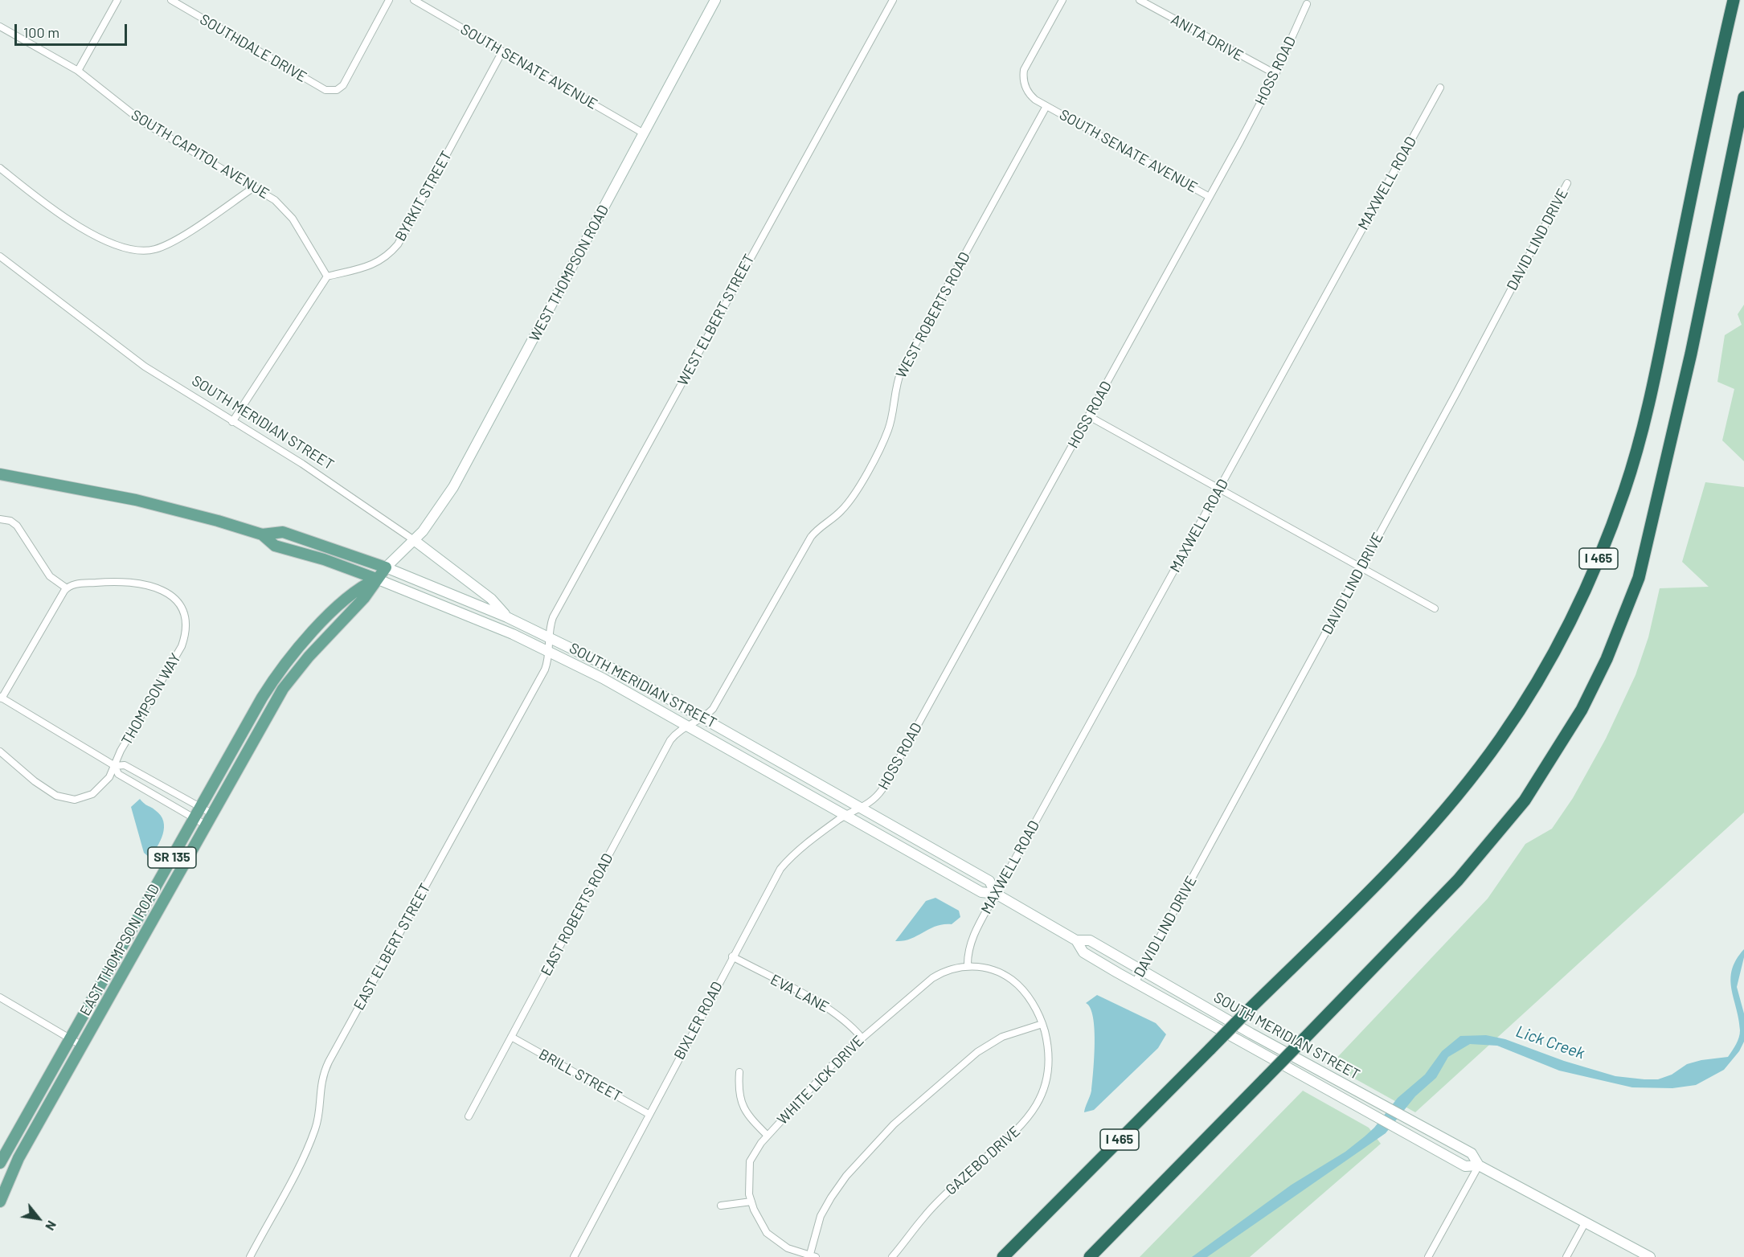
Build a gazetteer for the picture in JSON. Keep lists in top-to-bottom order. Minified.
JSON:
{"streets":{"highway":["I 465"],"main road":["WEST THOMPSON ROAD","SOUTH MERIDIAN STREET","SR 135","EAST THOMPSON ROAD"],"street":["ANITA DRIVE","SOUTHDALE DRIVE","SOUTH SENATE AVENUE","HOSS ROAD","SOUTH CAPITOL AVENUE","MAXWELL ROAD","BYRKIT STREET","DAVID LIND DRIVE","WEST ROBERTS ROAD","WEST ELBERT STREET","THOMPSON WAY","EAST ROBERTS ROAD","EAST ELBERT STREET","EVA LANE","BIXLER ROAD","BRILL STREET","WHITE LICK DRIVE","GAZEBO DRIVE"]},"crossings":[["ANITA DRIVE","HOSS ROAD"],["SOUTH SENATE AVENUE","HOSS ROAD"],["SOUTH SENATE AVENUE","BYRKIT STREET"],["SOUTH SENATE AVENUE","WEST THOMPSON ROAD"],["SOUTH SENATE AVENUE","WEST ROBERTS ROAD"],["HOSS ROAD","SOUTH MERIDIAN STREET"],["HOSS ROAD","BIXLER ROAD"],["SOUTH CAPITOL AVENUE","BYRKIT STREET"],["MAXWELL ROAD","SOUTH MERIDIAN STREET"],["MAXWELL ROAD","WHITE LICK DRIVE"],["DAVID LIND DRIVE","SOUTH MERIDIAN STREET"],["WEST THOMPSON ROAD","SOUTH MERIDIAN STREET"],["WEST THOMPSON ROAD","EAST THOMPSON ROAD"],["WEST ROBERTS ROAD","SOUTH MERIDIAN STREET"],["WEST ROBERTS ROAD","EAST ROBERTS ROAD"],["WEST ELBERT STREET","SOUTH MERIDIAN STREET"],["WEST ELBERT STREET","EAST ELBERT STREET"],["SOUTH MERIDIAN STREET","EAST ROBERTS ROAD"],["SOUTH MERIDIAN STREET","EAST ELBERT STREET"],["SOUTH MERIDIAN STREET","EAST THOMPSON ROAD"],["SOUTH MERIDIAN STREET","BIXLER ROAD"],["EAST ROBERTS ROAD","BRILL STREET"],["EVA LANE","BIXLER ROAD"],["EVA LANE","WHITE LICK DRIVE"],["BIXLER ROAD","BRILL STREET"],["WHITE LICK DRIVE","GAZEBO DRIVE"]],"water":["Lick Creek"],"scale_bar":"100 m","north":"bottom right"}
